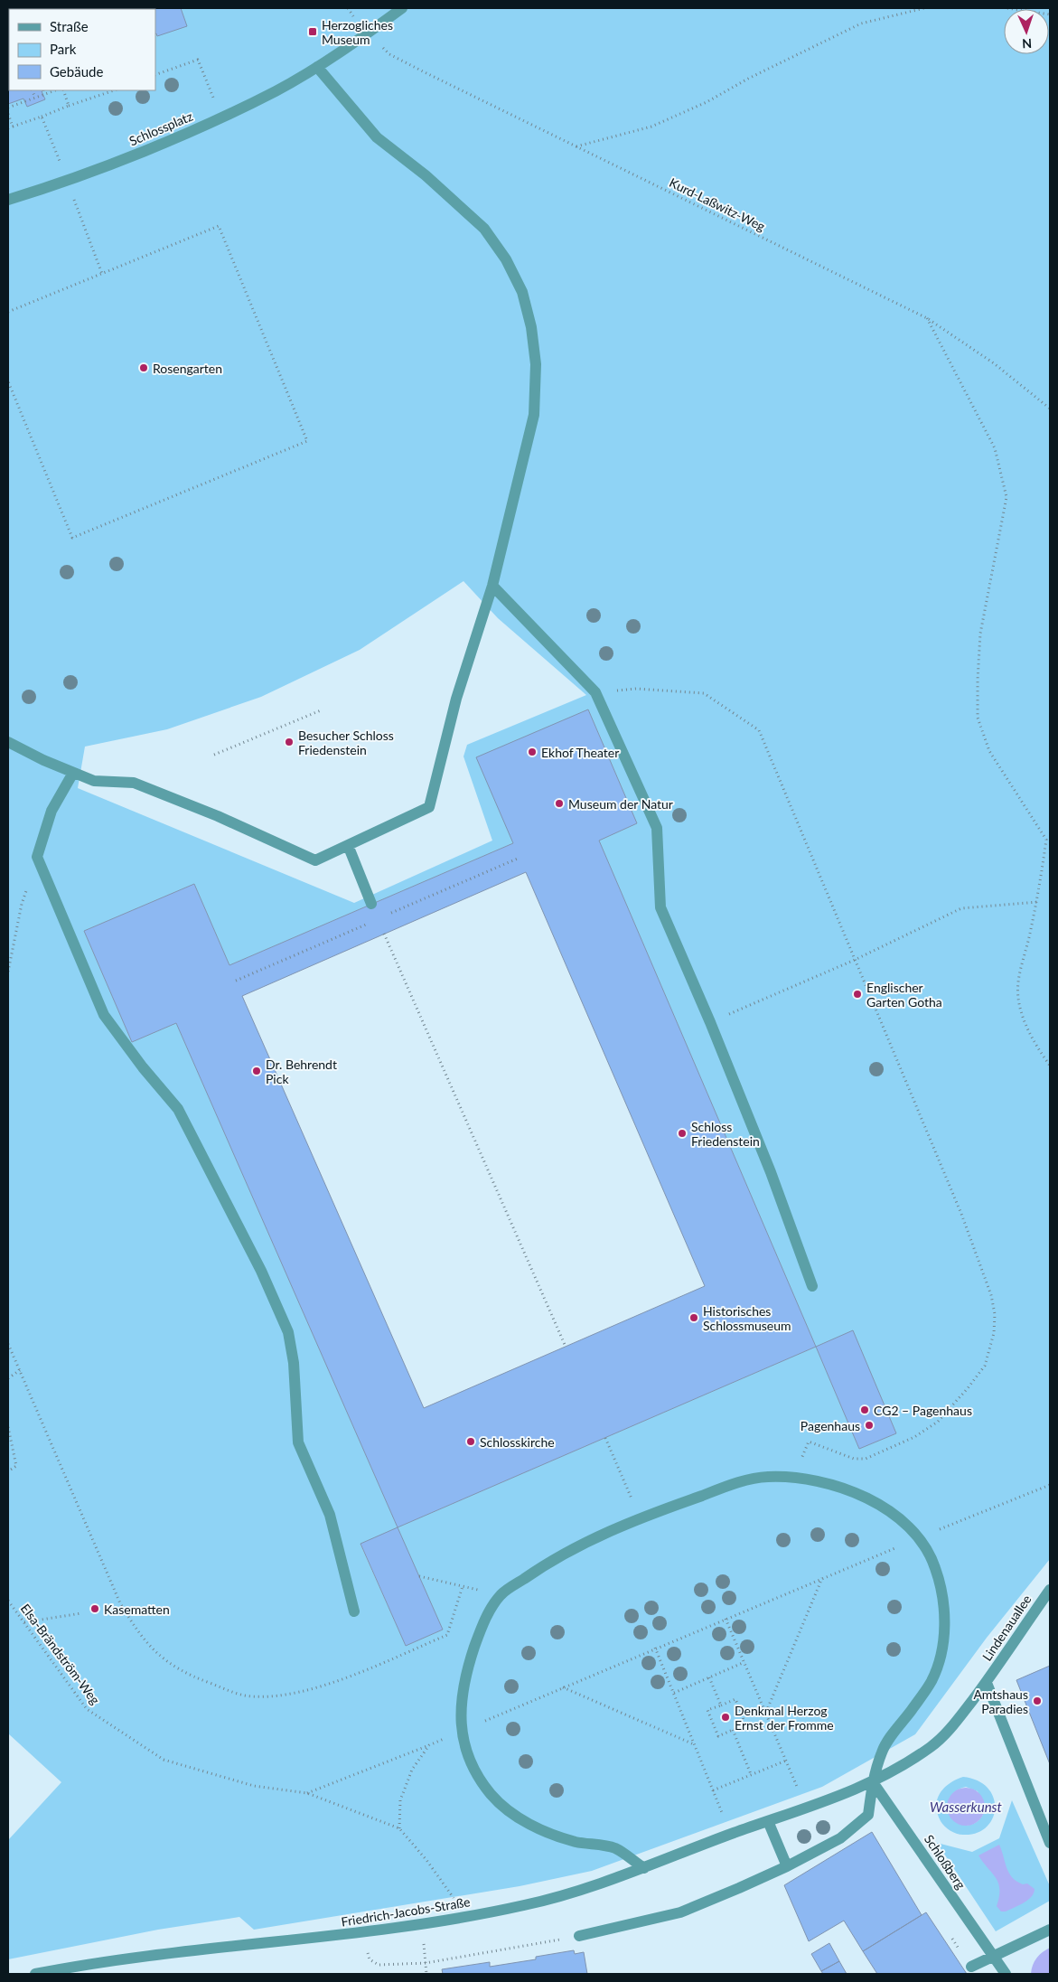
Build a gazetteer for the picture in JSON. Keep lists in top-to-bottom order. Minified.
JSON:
{"streets":{"street":["Schlossplatz","Lindenauallee","Schloßberg","Friedrich-Jacobs-Straße"],"path":["Kurd-Laßwitz-Weg","Elsa-Brändström-Weg"]},"crossings":[["Schlossplatz","Kurd-Laßwitz-Weg"],["Lindenauallee","Friedrich-Jacobs-Straße"],["Elsa-Brändström-Weg","Friedrich-Jacobs-Straße"],["Schloßberg","Friedrich-Jacobs-Straße"]],"water":["Wasserkunst"],"places":{"transit":["Herzogliches Museum"],"other":["Rosengarten","Besucher Schloss Friedenstein","Ekhof Theater","Museum der Natur","Englischer Garten Gotha","Dr. Behrendt Pick","Schloss Friedenstein","Historisches Schlossmuseum","CG2 – Pagenhaus","Pagenhaus","Schlosskirche","Kasematten","Amtshaus Paradies","Denkmal Herzog Ernst der Fromme"]},"legend":["Straße","Park","Gebäude"],"north":"bottom"}
